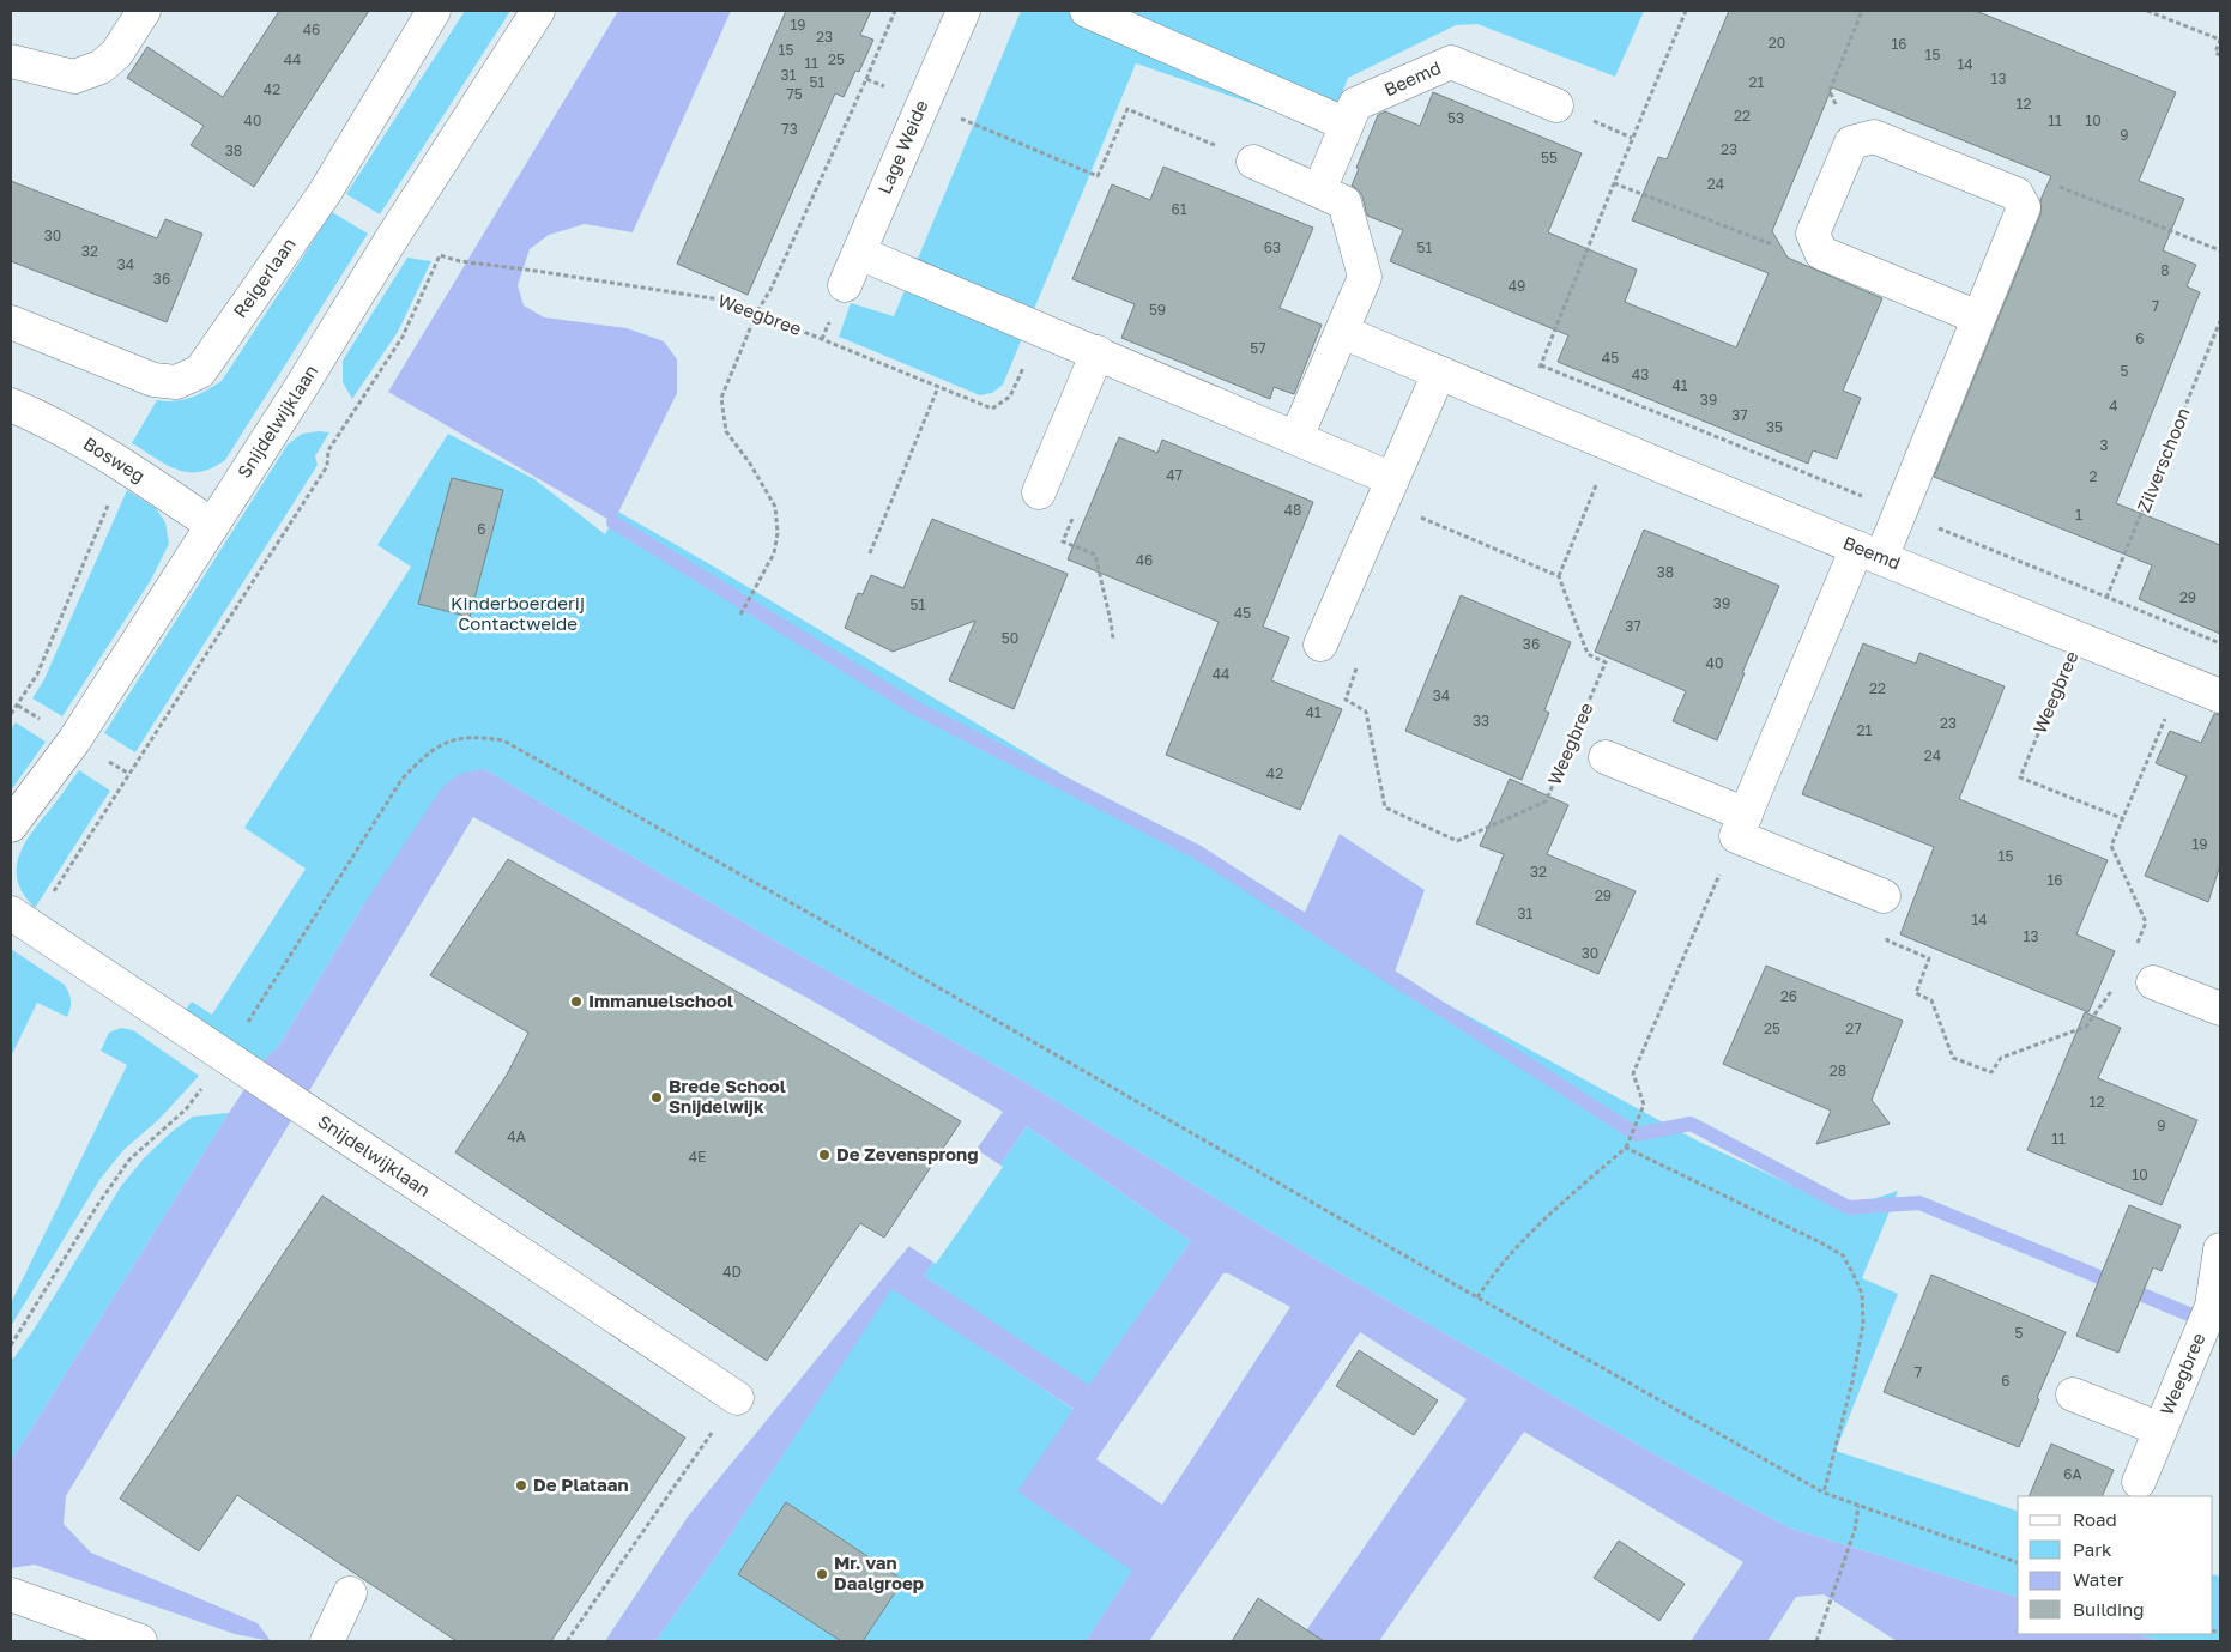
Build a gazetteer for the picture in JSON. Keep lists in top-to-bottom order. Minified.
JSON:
{"streets":{"street":["Beemd","Lage Weide","Reigerlaan","Weegbree","Snijdelwijklaan","Bosweg"],"path":["Zilverschoon"]},"crossings":[["Beemd","Weegbree"],["Weegbree","Snijdelwijklaan"],["Snijdelwijklaan","Bosweg"]],"parks":["Kinderboerderij Contactweide"],"places":["Immanuelschool","Brede School Snijdelwijk","De Zevensprong","De Plataan","Mr. van Daalgroep"],"house_numbers":["19","46","23","20","16","15","15","44","25","11","14","31","13","51","21","42","75","12","22","53","40","11","10","73","9","23","38","55","24","61","30","63","51","32","34","8","36","49","7","59","6","57","45","5","43","41","39","4","37","35","3","47","2","48","1","6","46","38","29","39","51","45","37","50","36","40","44","22","34","41","33","23","21","24","42","19","15","32","16","29","31","14","13","30","26","25","27","28","12","9","4A","11","4E","10","4D","5","7","6","6A"],"legend":["Road","Park","Water","Building"]}
